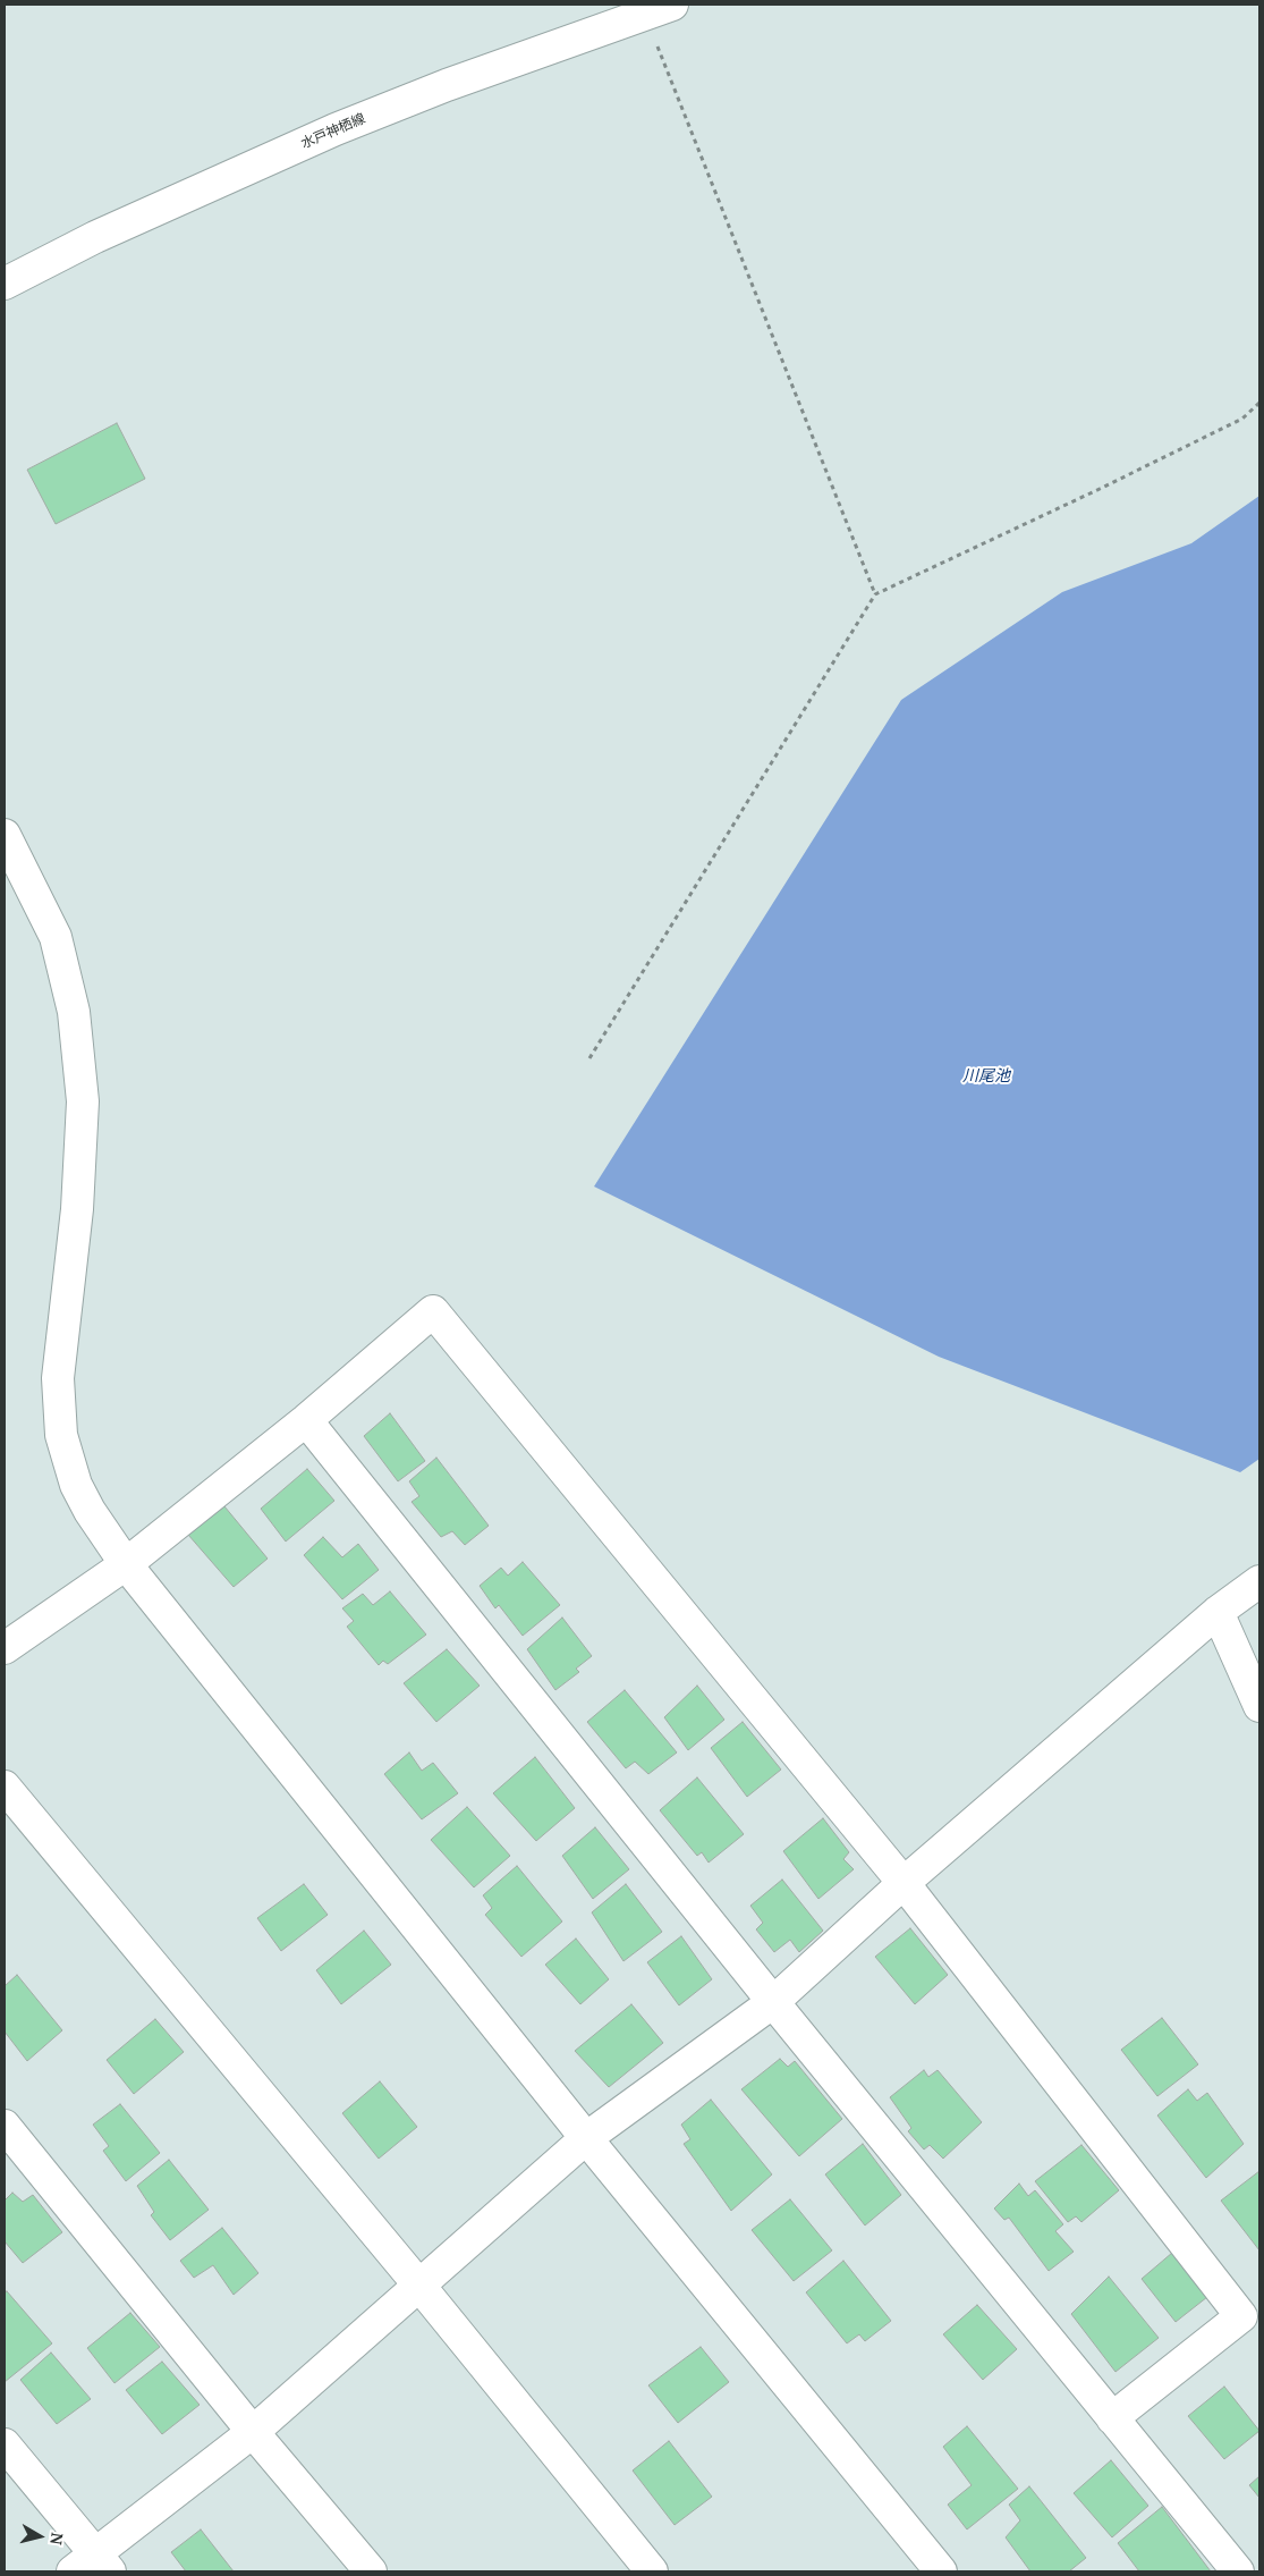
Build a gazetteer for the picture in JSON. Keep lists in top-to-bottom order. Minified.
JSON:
{"streets":{"street":["水戸神栖線"]},"water":["川尾池"],"north":"right"}
